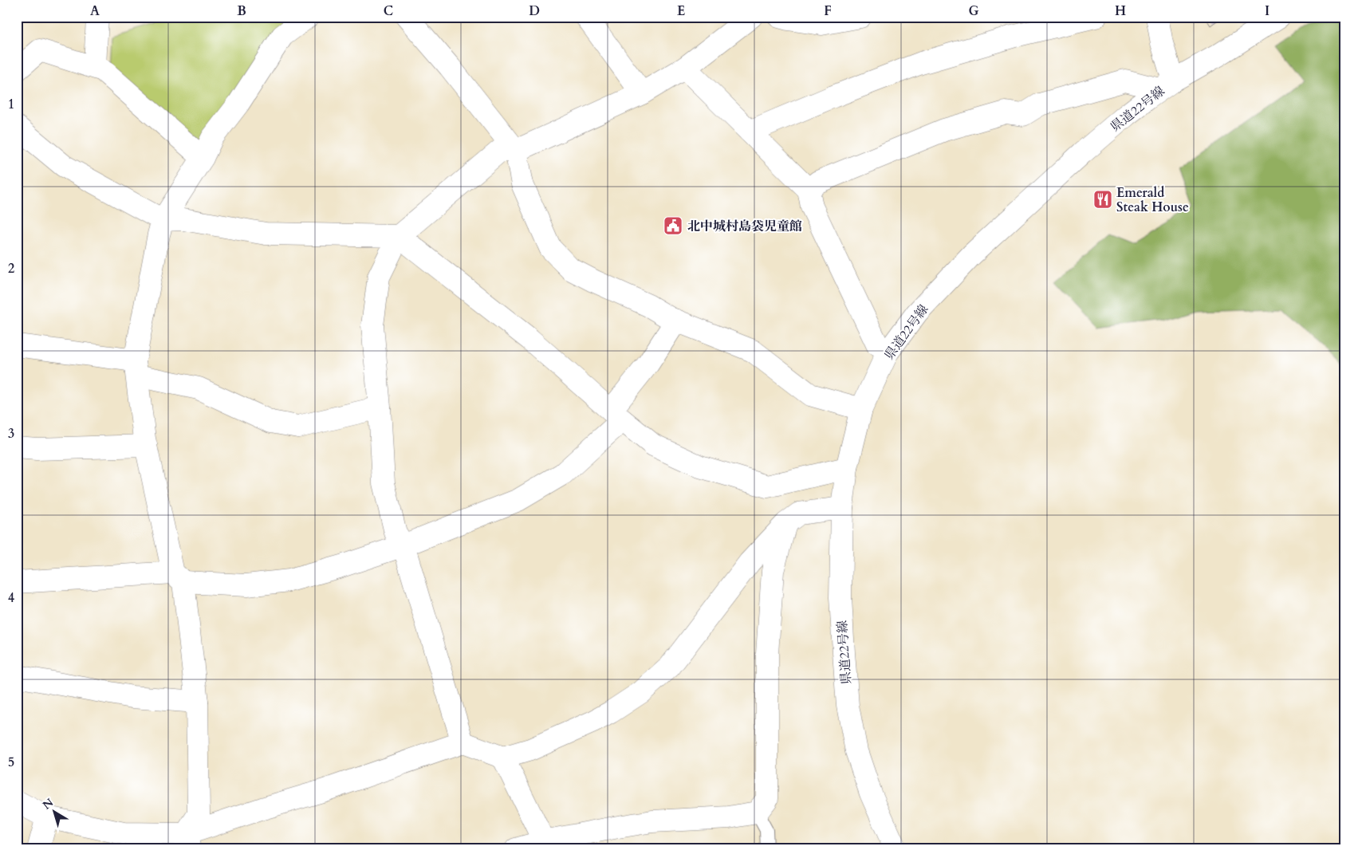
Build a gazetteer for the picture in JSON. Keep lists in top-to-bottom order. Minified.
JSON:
{"streets":{"street":["県道22号線"]},"places":{"restaurant":["Emerald Steak House"],"public building":["北中城村島袋児童館"]},"north":"top left","grid":{"columns":["A","B","C","D","E","F","G","H","I"],"rows":["1","2","3","4","5"]}}
